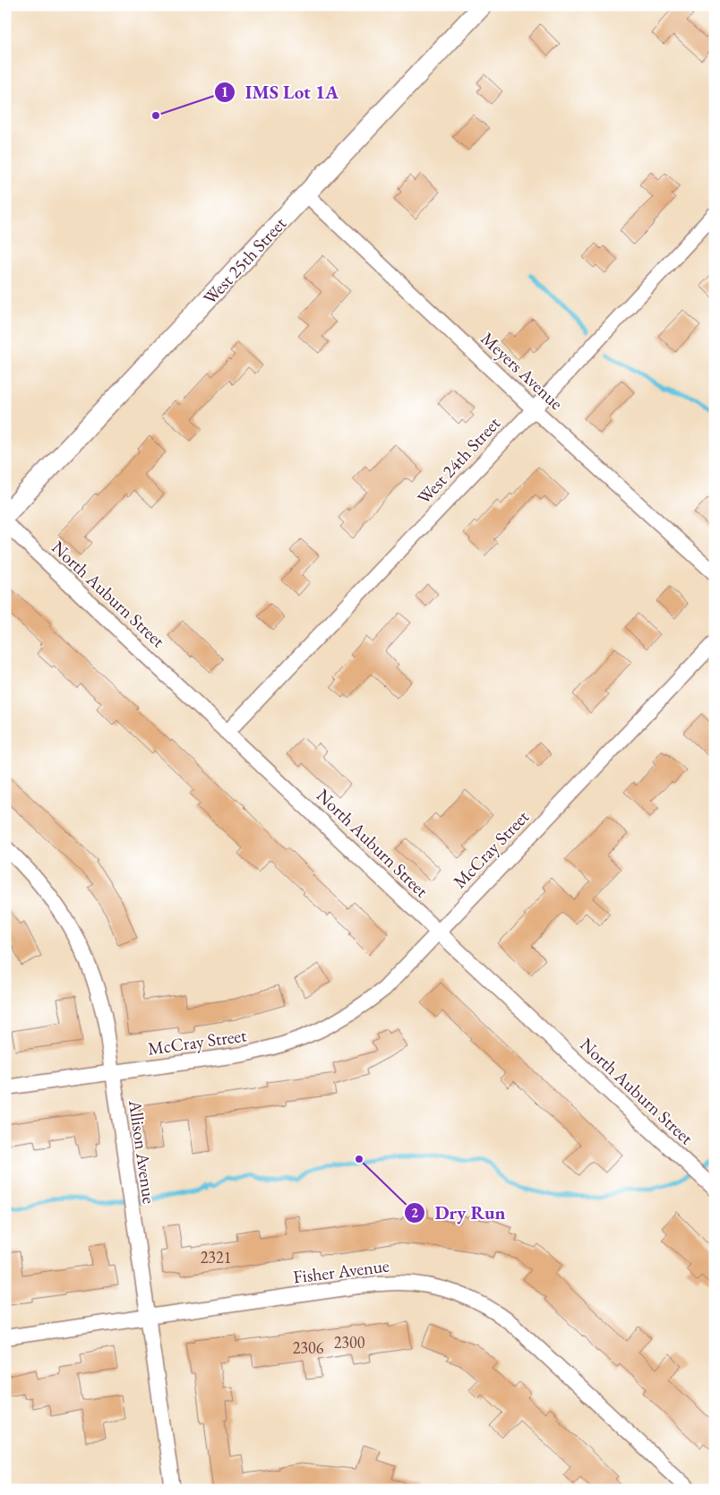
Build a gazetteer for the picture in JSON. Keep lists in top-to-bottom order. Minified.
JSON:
{"streets":{"main road":["West 25th Street"],"street":["Meyers Avenue","West 24th Street","North Auburn Street","McCray Street","Allison Avenue","Fisher Avenue"]},"crossings":[["West 25th Street","Meyers Avenue"],["Meyers Avenue","West 24th Street"],["West 24th Street","North Auburn Street"],["North Auburn Street","McCray Street"],["McCray Street","Allison Avenue"],["Allison Avenue","Fisher Avenue"]],"places":["IMS Lot 1A","Dry Run"],"house_numbers":["2321","2300","2306"]}
